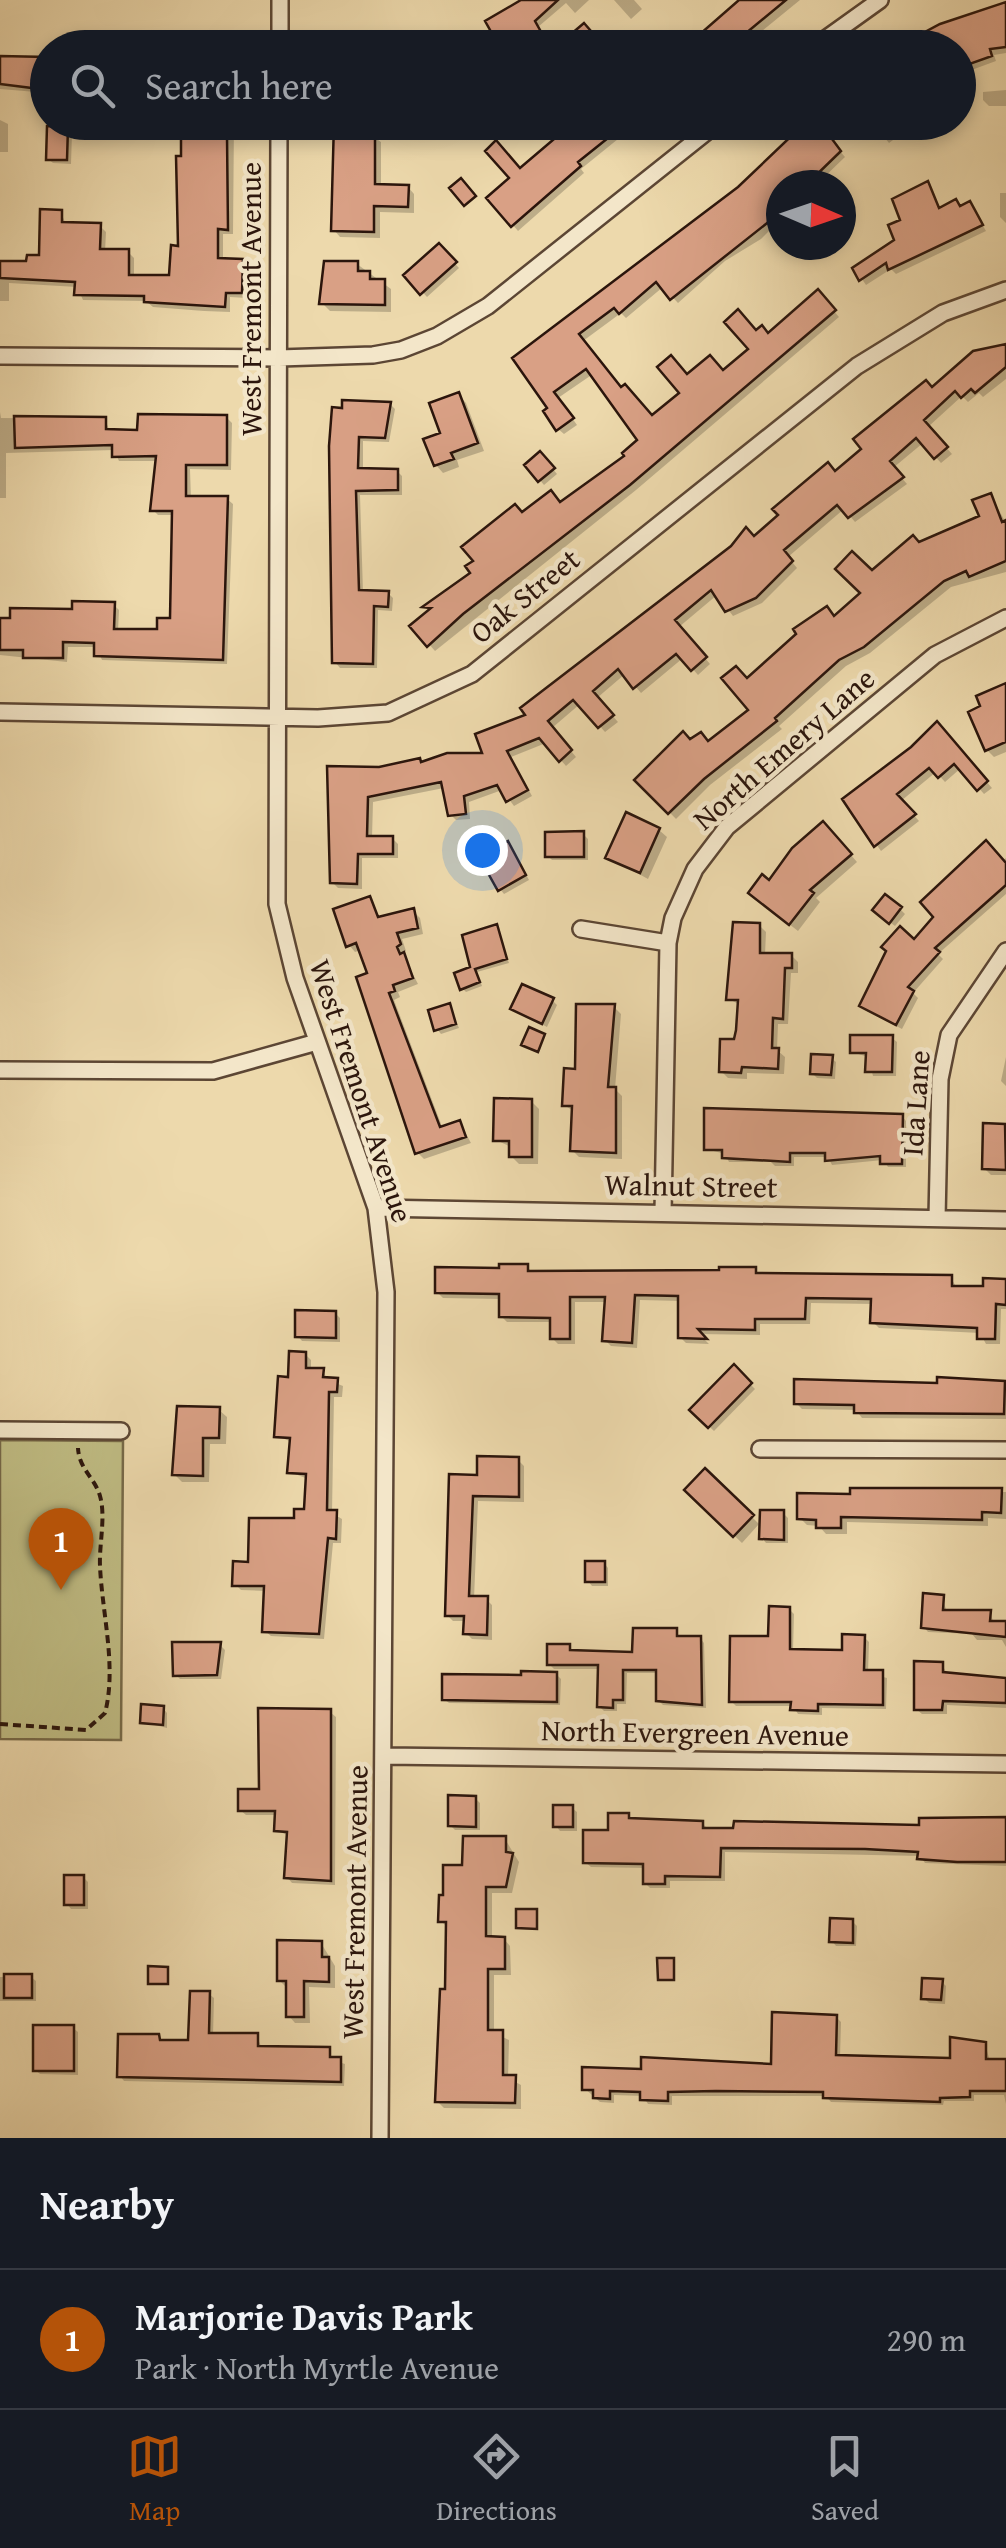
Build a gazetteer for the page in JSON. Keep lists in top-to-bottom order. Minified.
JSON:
{"streets":{"street":["West Fremont Avenue","Oak Street","North Emery Lane","Ida Lane","Walnut Street","North Evergreen Avenue"]},"crossings":[["West Fremont Avenue","Oak Street"],["West Fremont Avenue","Walnut Street"],["West Fremont Avenue","North Evergreen Avenue"],["North Emery Lane","Walnut Street"],["Ida Lane","Walnut Street"]],"north":"right","page":{"search":"Search here","pins":"1","heading":"Nearby","list":[{"mark":"1","name":"Marjorie Davis Park","note":"Park · North Myrtle Avenue","value":"290 m"}],"nav":["Map","Directions","Saved"]}}
